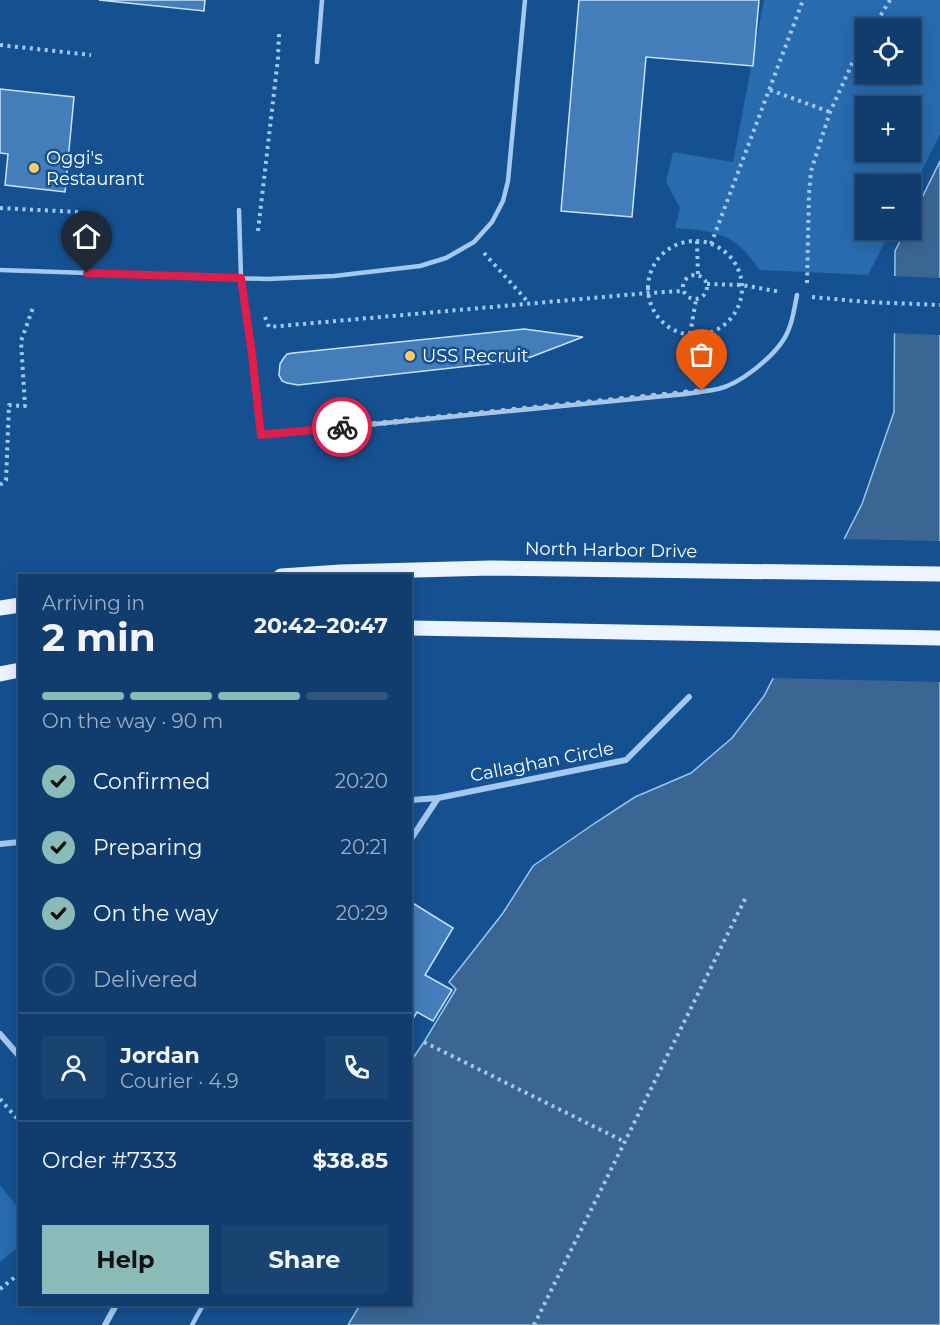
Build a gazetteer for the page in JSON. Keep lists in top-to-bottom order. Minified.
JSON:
{"streets":{"main road":["North Harbor Drive"],"street":["Callaghan Circle"]},"places":["Oggi's Restaurant","USS Recruit"],"page":{"map_buttons":["+","−"],"heading":["2 min","Arriving in","20:42–20:47"],"panel":["Jordan","Courier · 4.9","Order #7333","$38.85"],"bar":"On the way · 90 m","list":[["Confirmed","20:20"],["Preparing","20:21"],["On the way","20:29"],"Delivered"],"buttons":["Help","Share"]}}
